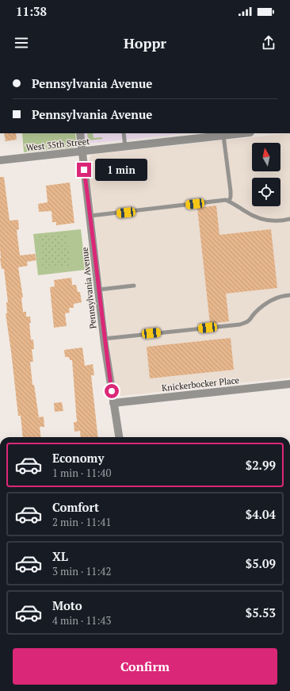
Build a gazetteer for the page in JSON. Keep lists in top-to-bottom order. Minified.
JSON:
{"streets":{"street":["West 35th Street","Pennsylvania Avenue","Knickerbocker Place"]},"crossings":[["West 35th Street","Pennsylvania Avenue"],["Pennsylvania Avenue","Knickerbocker Place"]],"north":"top","page":{"status":"11:38","header":"Hoppr","banner":["Pennsylvania Avenue","Pennsylvania Avenue"],"bubble":"1 min","list":[{"name":"Economy","note":"1 min · 11:40","value":"$2.99"},{"name":"Comfort","note":"2 min · 11:41","value":"$4.04"},{"name":"XL","note":"3 min · 11:42","value":"$5.09"},{"name":"Moto","note":"4 min · 11:43","value":"$5.53"}],"buttons":"Confirm"}}
